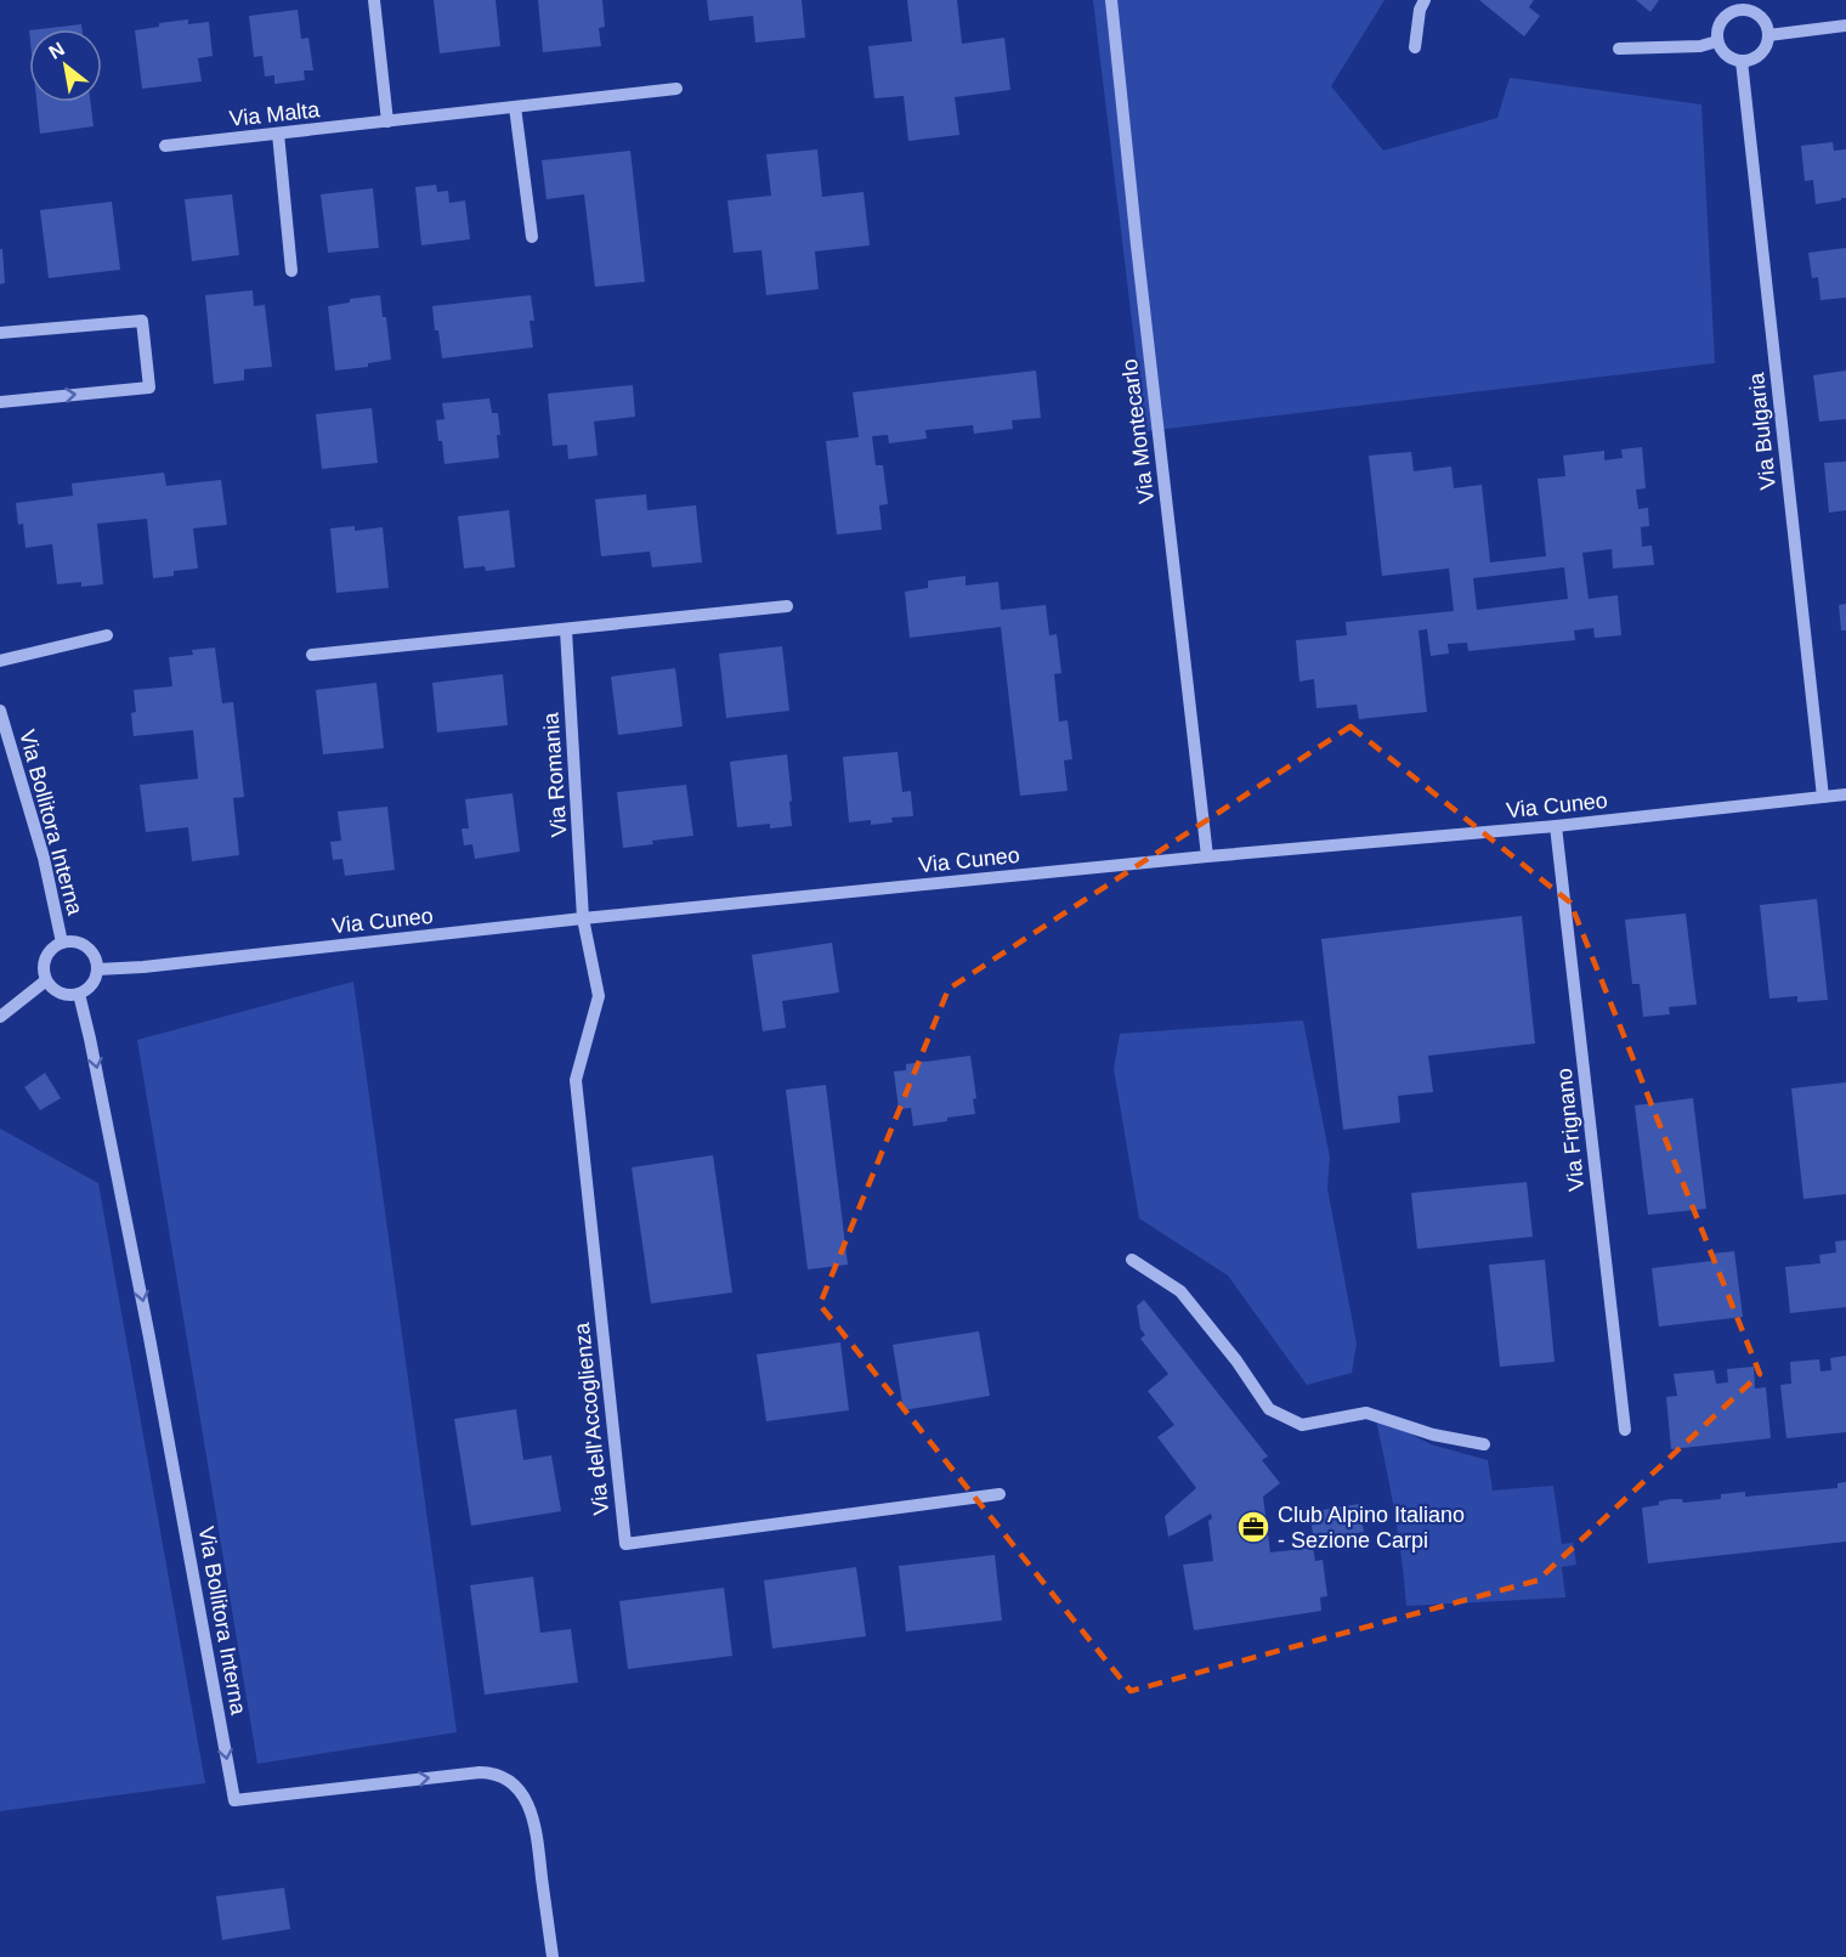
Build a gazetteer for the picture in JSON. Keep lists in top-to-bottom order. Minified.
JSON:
{"streets":{"street":["Via Malta","Via Montecarlo","Via Bulgaria","Via Romania","Via Cuneo","Via Bollitora Interna","Via Frignano","Via dell'Accoglienza"]},"crossings":[["Via Montecarlo","Via Cuneo"],["Via Bulgaria","Via Cuneo"],["Via Romania","Via Cuneo"],["Via Romania","Via dell'Accoglienza"],["Via Cuneo","Via Bollitora Interna"],["Via Cuneo","Via Frignano"],["Via Cuneo","Via dell'Accoglienza"]],"one_way":["Via Bollitora Interna"],"places":{"office":["Club Alpino Italiano - Sezione Carpi"]},"north":"top left"}
